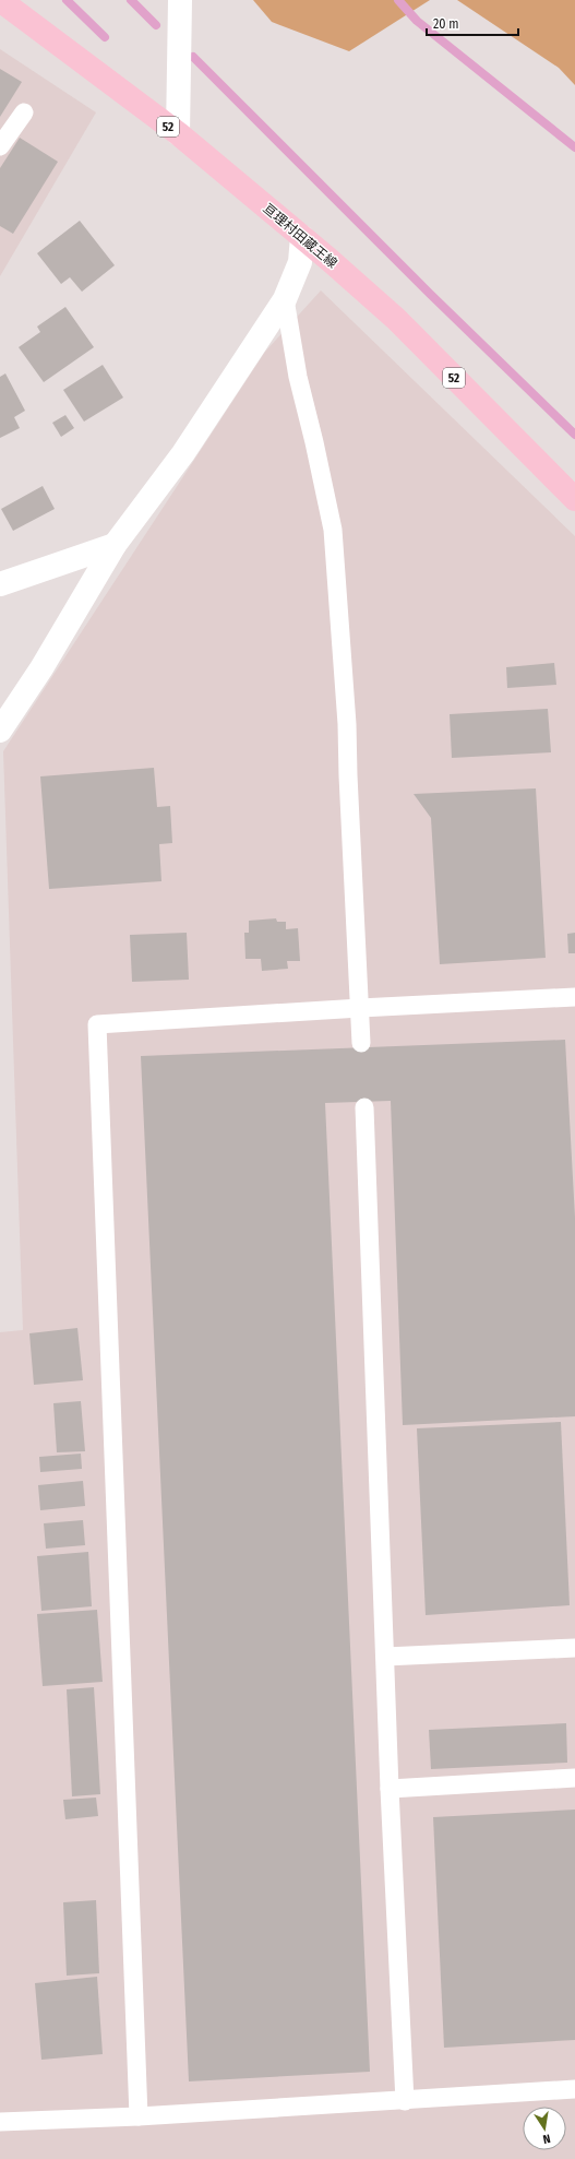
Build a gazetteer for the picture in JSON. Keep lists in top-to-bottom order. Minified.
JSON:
{"streets":{"main road":["52","亘理村田蔵王線"]},"scale_bar":"20 m","north":"bottom"}
